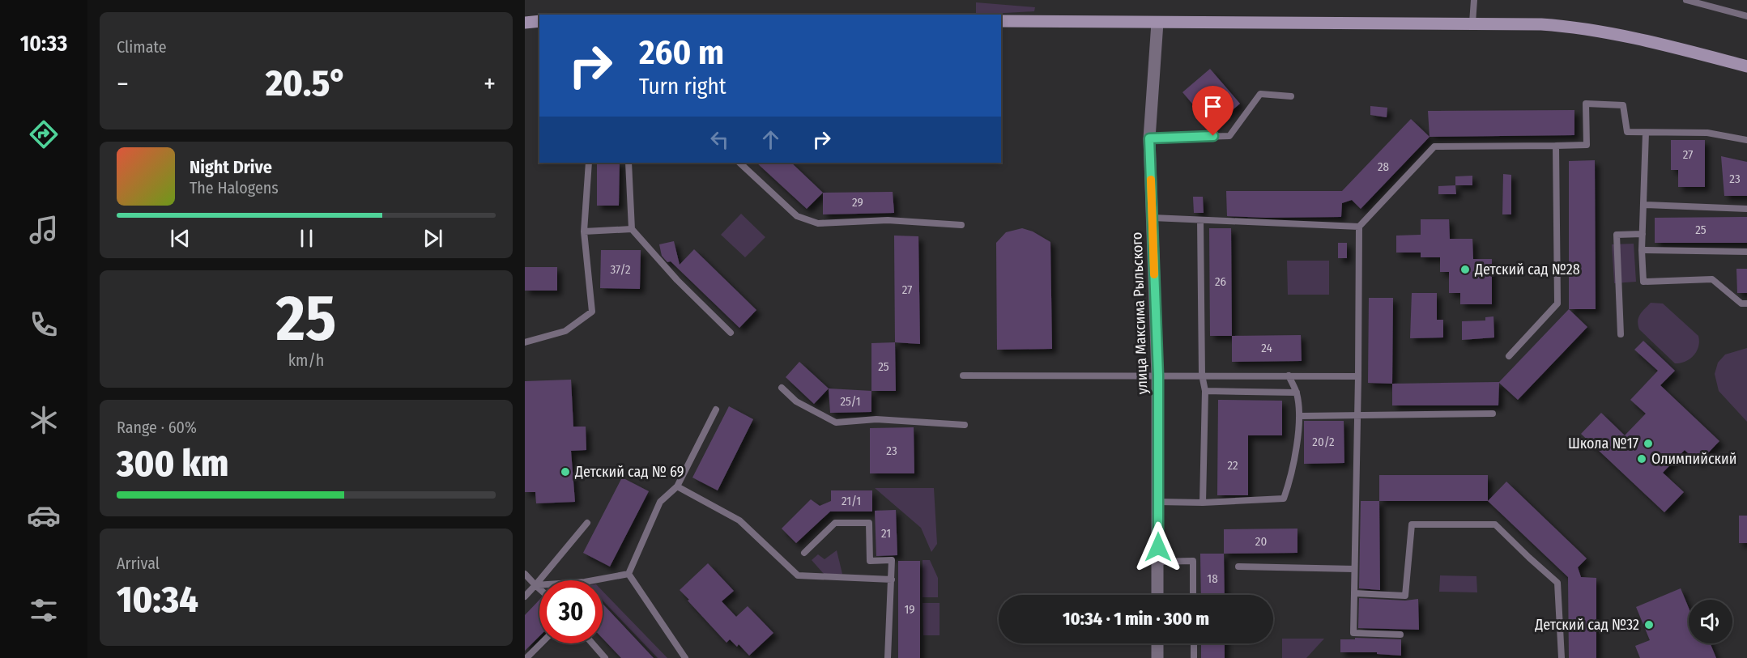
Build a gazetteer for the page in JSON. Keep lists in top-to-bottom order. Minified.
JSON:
{"streets":{"street":["улица Максима Рыльского"]},"places":["Детский сад №28","Школа №17","Олимпийский","Детский сад № 69","Детский сад №32"],"house_numbers":["27","28","23","29","25","37/2","26","27","24","25","25/1","20/2","23","22","21/1","21","20","18","19"],"page":{"tabs":"10:33","tile":["Climate",["25","km/h"],["Range · 60%","300 km"],["Arrival","10:34"]],"turn":["260 m","Turn right"],"heat":["−","20.5°","+"],"song":["Night Drive","The Halogens"],"limit":"30","trip":"10:34 · 1 min · 300 m"}}
